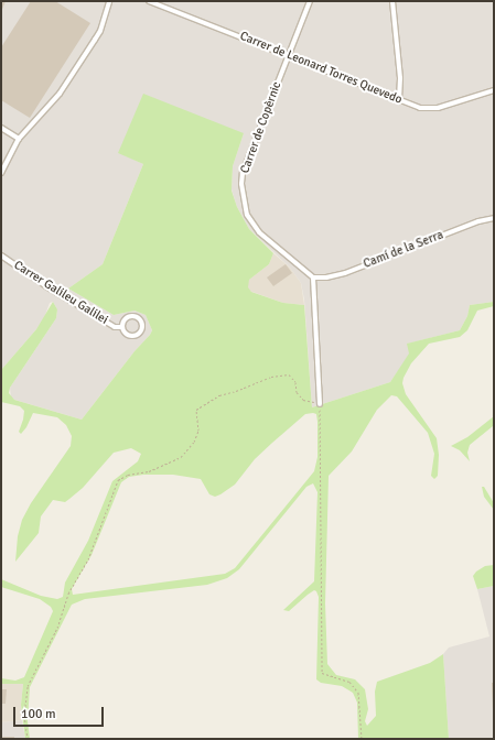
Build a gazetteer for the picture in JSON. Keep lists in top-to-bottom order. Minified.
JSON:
{"streets":{"street":["Carrer de Leonard Torres Quevedo","Carrer de Copèrnic","Camí de la Serra","Carrer Galileu Galilei"]},"crossings":[["Carrer de Leonard Torres Quevedo","Carrer de Copèrnic"],["Carrer de Copèrnic","Camí de la Serra"]],"scale_bar":"100 m"}
